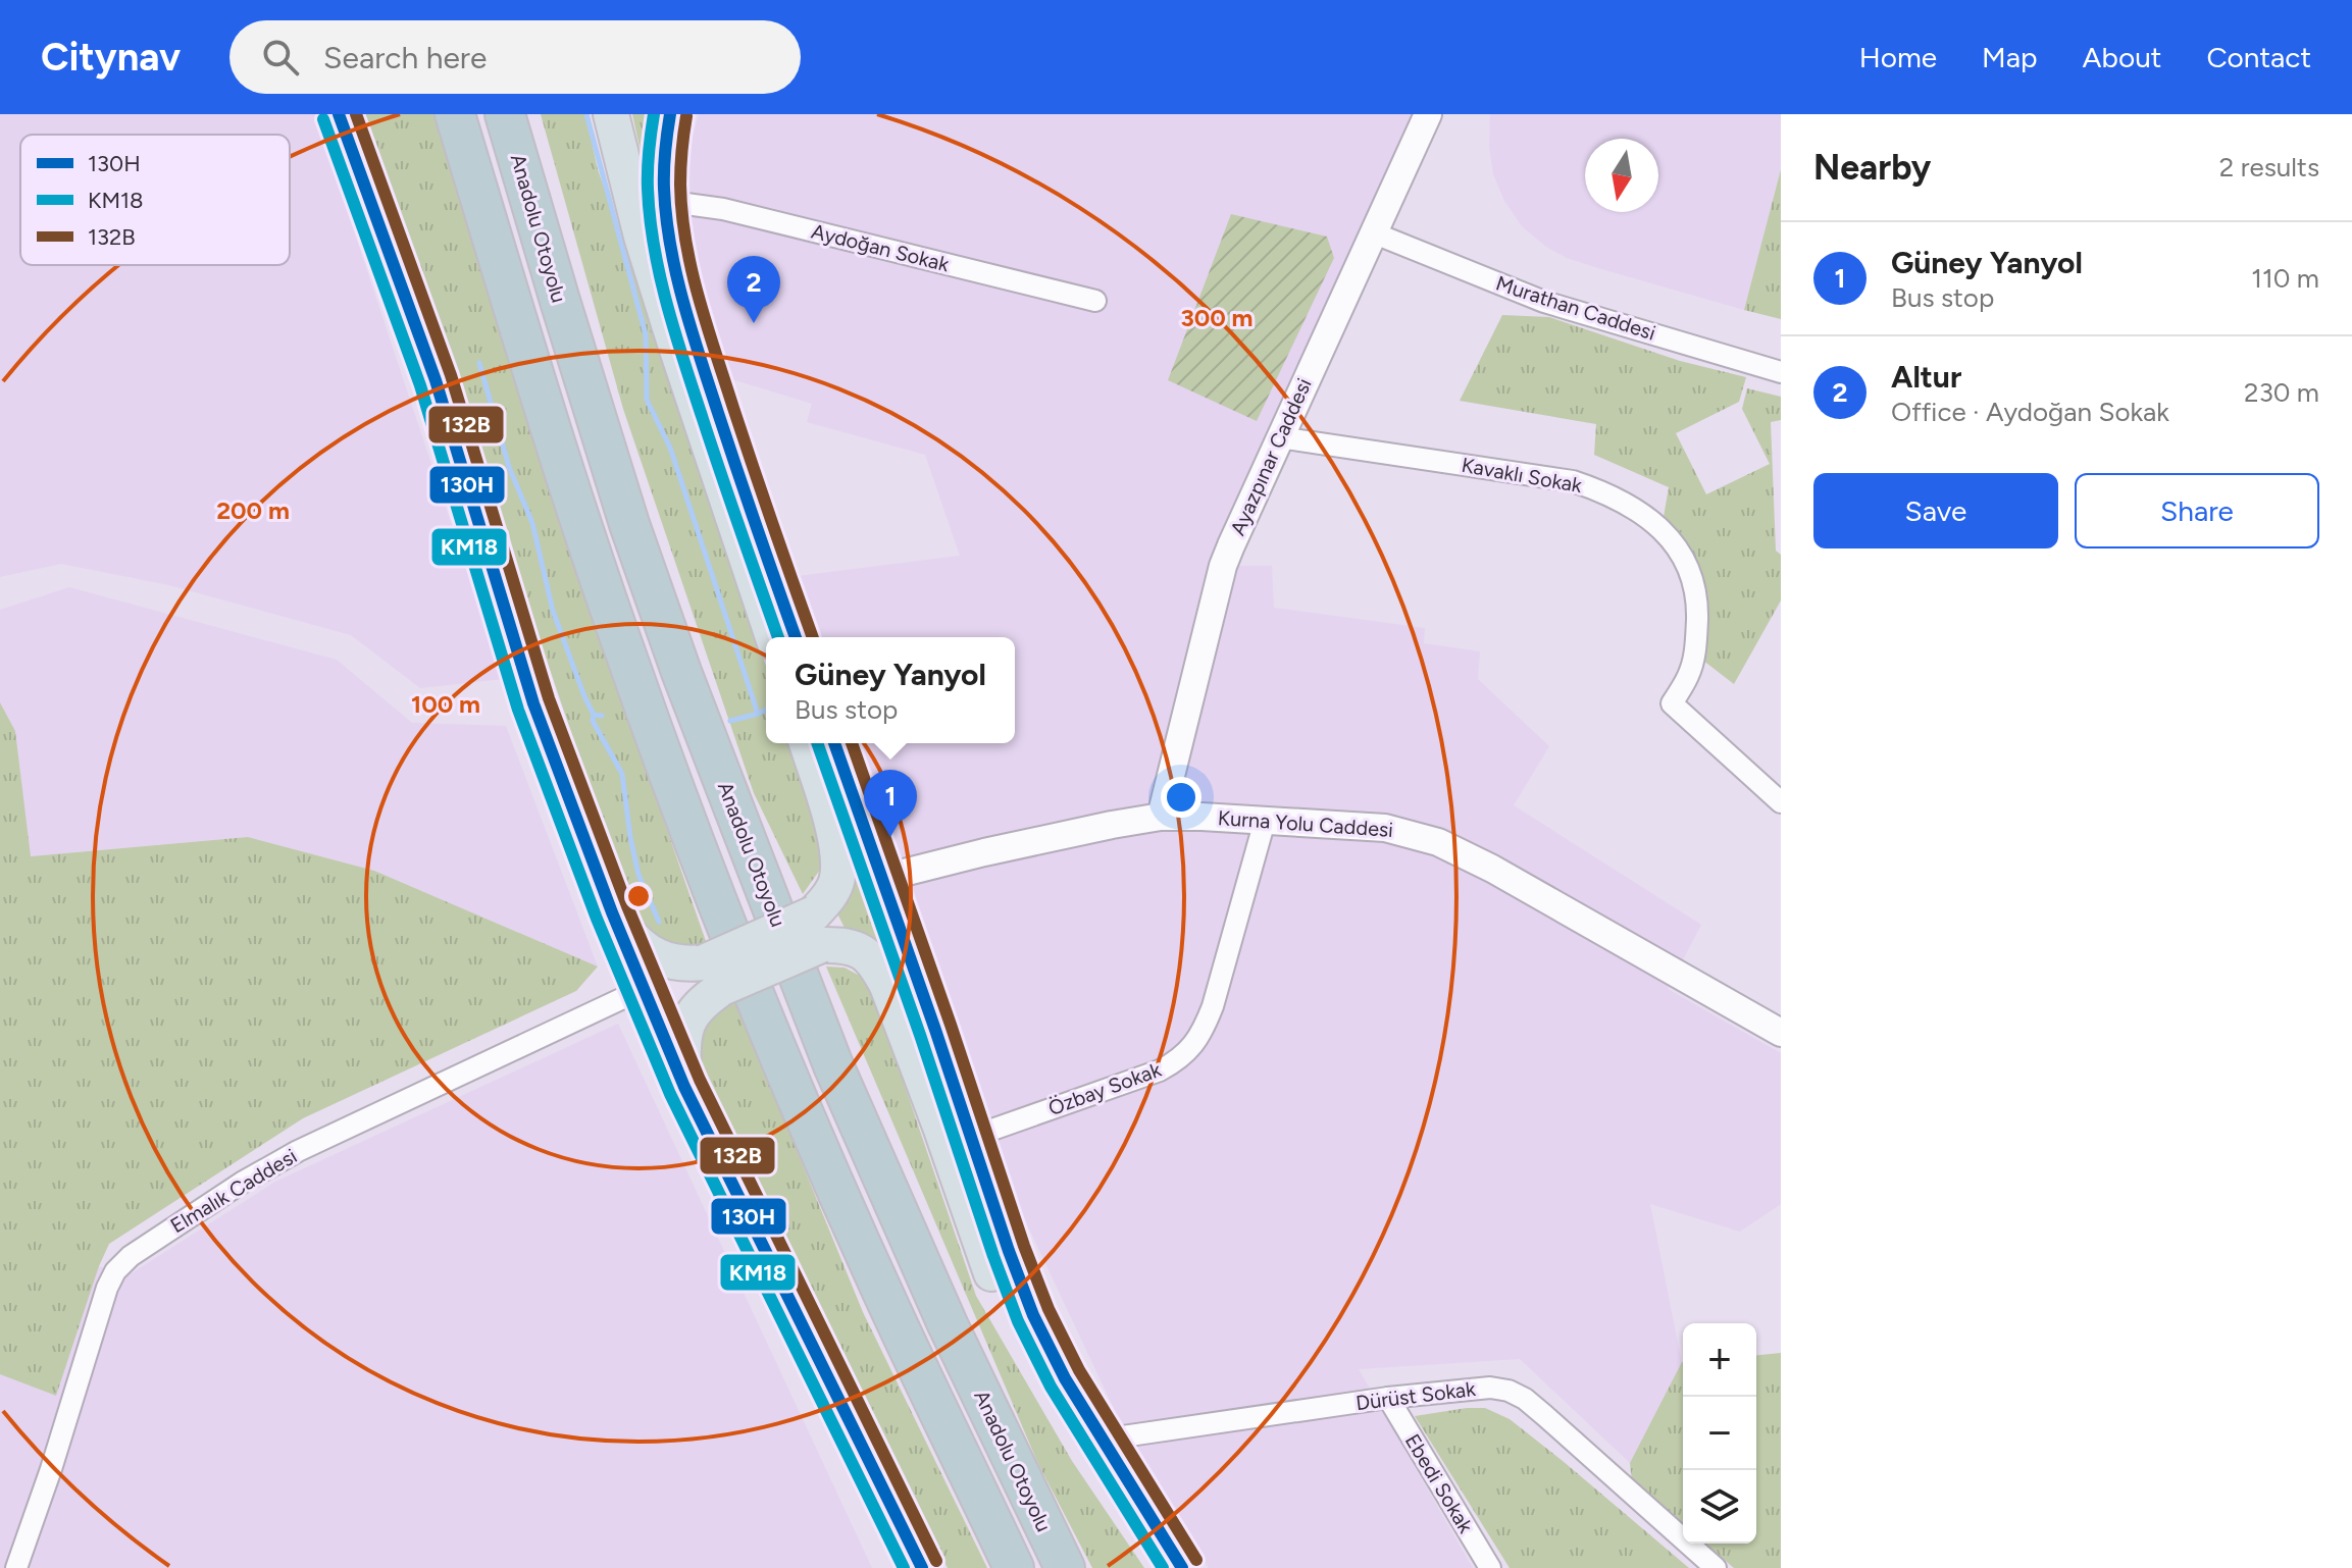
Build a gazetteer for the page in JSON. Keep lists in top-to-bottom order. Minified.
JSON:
{"streets":{"highway":["Anadolu Otoyolu"],"street":["Aydoğan Sokak","Murathan Caddesi","Ayazpınar Caddesi","Kavaklı Sokak","Kurna Yolu Caddesi","Özbay Sokak","Elmalık Caddesi","Dürüst Sokak","Ebedi Sokak"]},"crossings":[["Murathan Caddesi","Ayazpınar Caddesi"],["Ayazpınar Caddesi","Kavaklı Sokak"],["Ayazpınar Caddesi","Kurna Yolu Caddesi"],["Kurna Yolu Caddesi","Özbay Sokak"],["Dürüst Sokak","Ebedi Sokak"]],"lines":["transit line 130H","transit line KM18","transit line 132B"],"legend":["130H","KM18","132B"],"north":"bottom","page":{"header":"Citynav","search":"Search here","nav":["Home","Map","About","Contact"],"heading":["Nearby","2 results"],"list":[{"mark":"1","name":"Güney Yanyol","note":"Bus stop","value":"110 m"},{"mark":"2","name":"Altur","note":"Office · Aydoğan Sokak","value":"230 m"}],"pins":["2","1"],"buttons":["Save","Share"],"popup":["Güney Yanyol","Bus stop"],"map_buttons":["+","−"]},"rings":["300 m","200 m","100 m"]}
